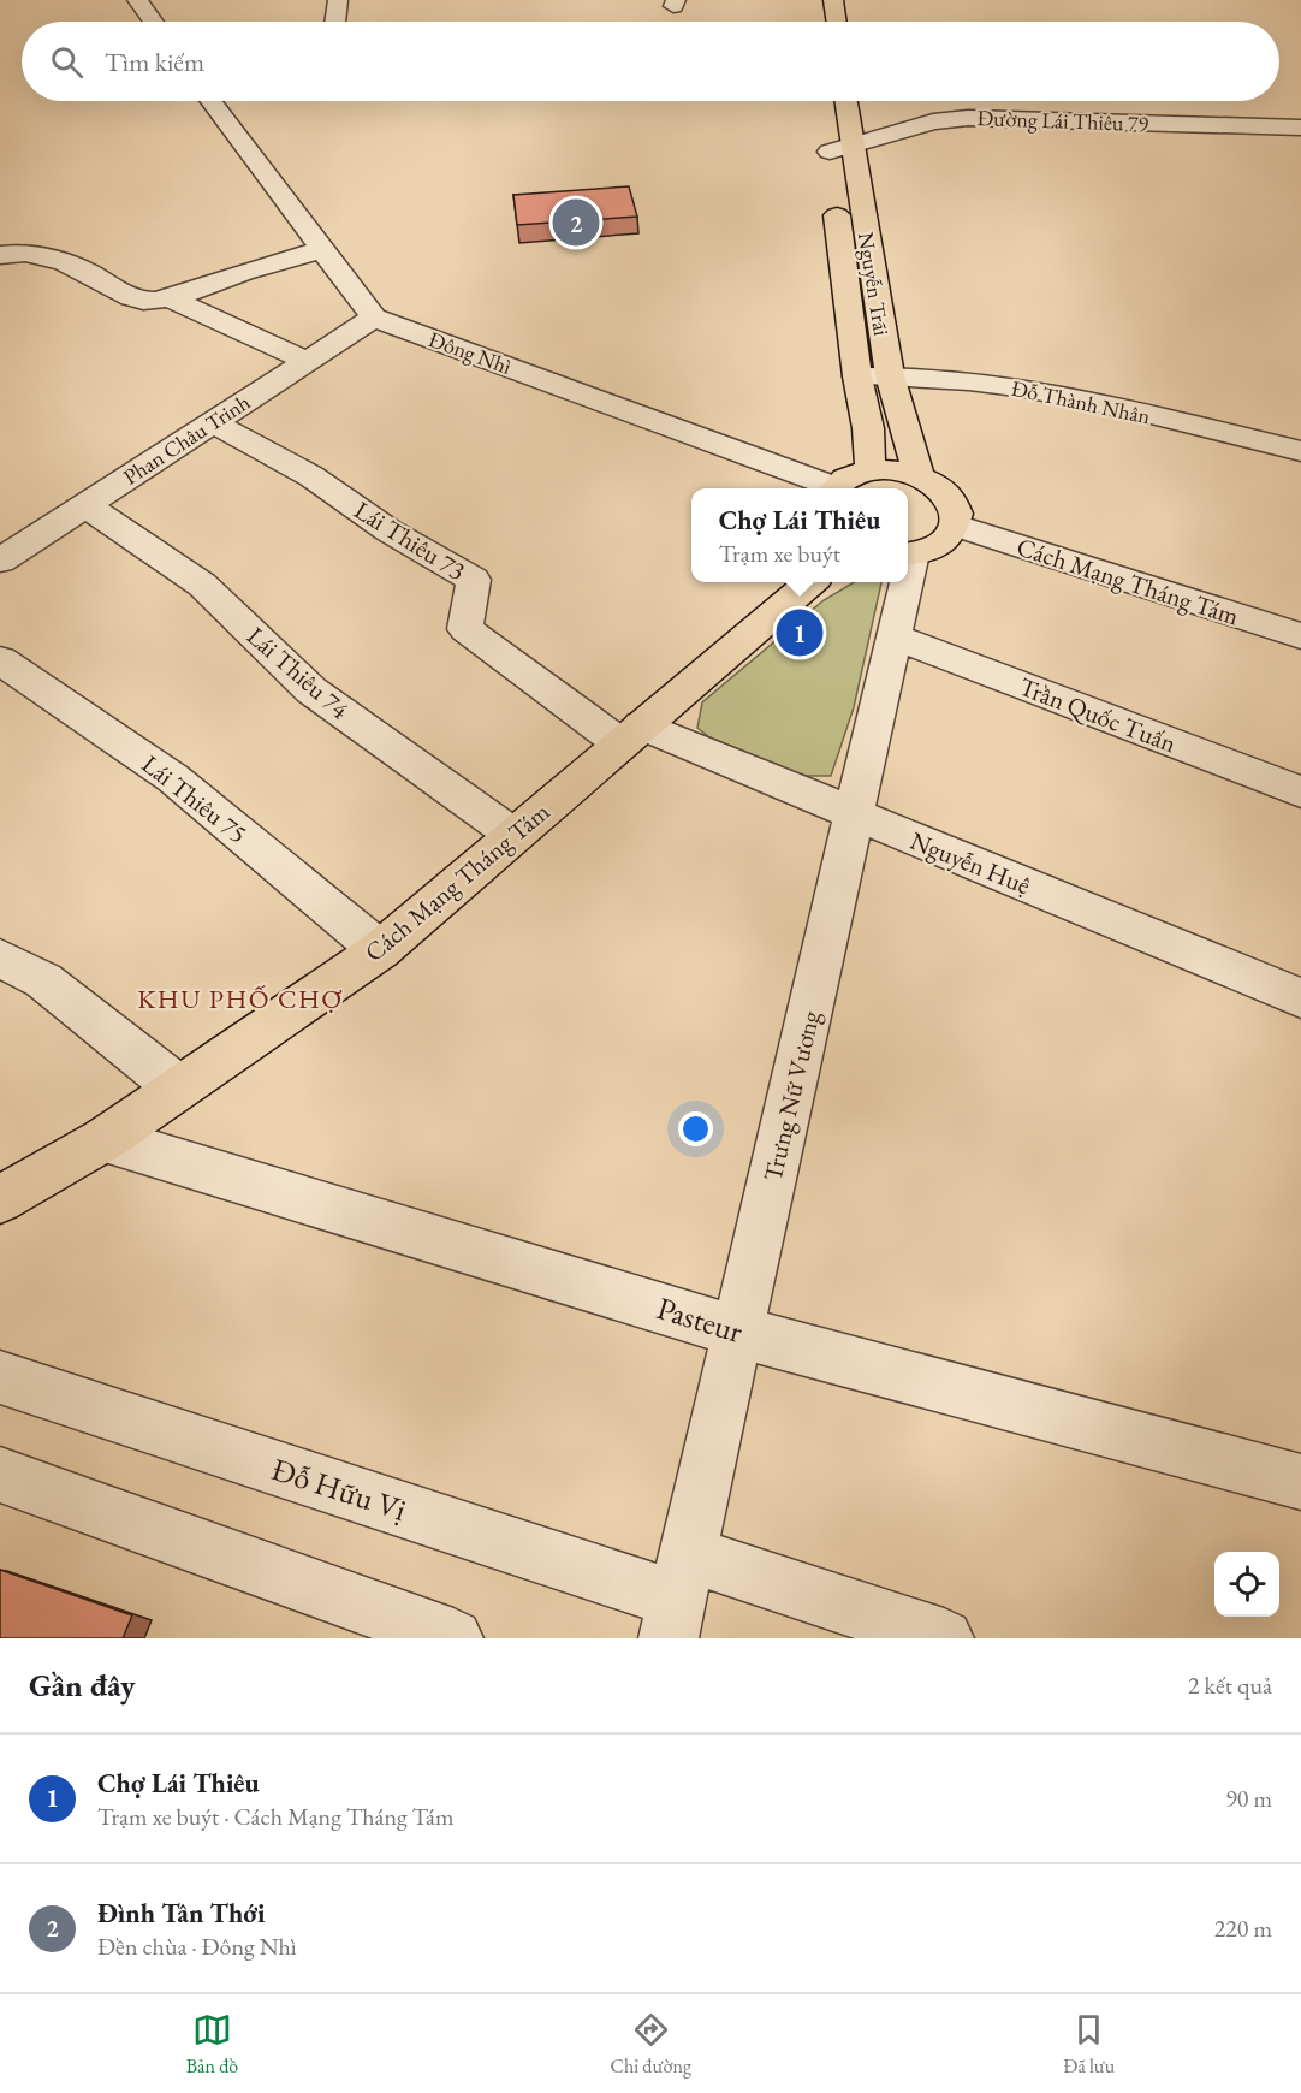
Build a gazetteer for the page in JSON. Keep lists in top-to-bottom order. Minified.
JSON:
{"streets":{"main road":["Nguyễn Trãi","Cách Mạng Tháng Tám"],"street":["Đường Lái Thiêu 79","Đông Nhì","Đỗ Thành Nhân","Phan Châu Trinh","Lái Thiêu 73","Lái Thiêu 74","Trần Quốc Tuấn","Lái Thiêu 75","Nguyễn Huệ","Trưng Nữ Vương","Pasteur","Đỗ Hữu Vị"]},"crossings":[["Đường Lái Thiêu 79","Nguyễn Trãi"],["Nguyễn Trãi","Đỗ Thành Nhân"],["Đông Nhì","Phan Châu Trinh"],["Phan Châu Trinh","Lái Thiêu 73"],["Phan Châu Trinh","Lái Thiêu 74"],["Lái Thiêu 73","Cách Mạng Tháng Tám"],["Lái Thiêu 73","Nguyễn Huệ"],["Cách Mạng Tháng Tám","Lái Thiêu 74"],["Cách Mạng Tháng Tám","Lái Thiêu 75"],["Cách Mạng Tháng Tám","Nguyễn Huệ"],["Cách Mạng Tháng Tám","Pasteur"],["Trần Quốc Tuấn","Trưng Nữ Vương"],["Nguyễn Huệ","Trưng Nữ Vương"],["Trưng Nữ Vương","Pasteur"],["Trưng Nữ Vương","Đỗ Hữu Vị"]],"districts":["KHU PHỐ CHỢ"],"page":{"search":"Tìm kiếm","pins":["2","1"],"popup":["Chợ Lái Thiêu","Trạm xe buýt"],"heading":["Gần đây","2 kết quả"],"list":[{"mark":"1","name":"Chợ Lái Thiêu","note":"Trạm xe buýt · Cách Mạng Tháng Tám","value":"90 m"},{"mark":"2","name":"Đình Tân Thới","note":"Đền chùa · Đông Nhì","value":"220 m"}],"nav":["Bản đồ","Chỉ đường","Đã lưu"]}}
